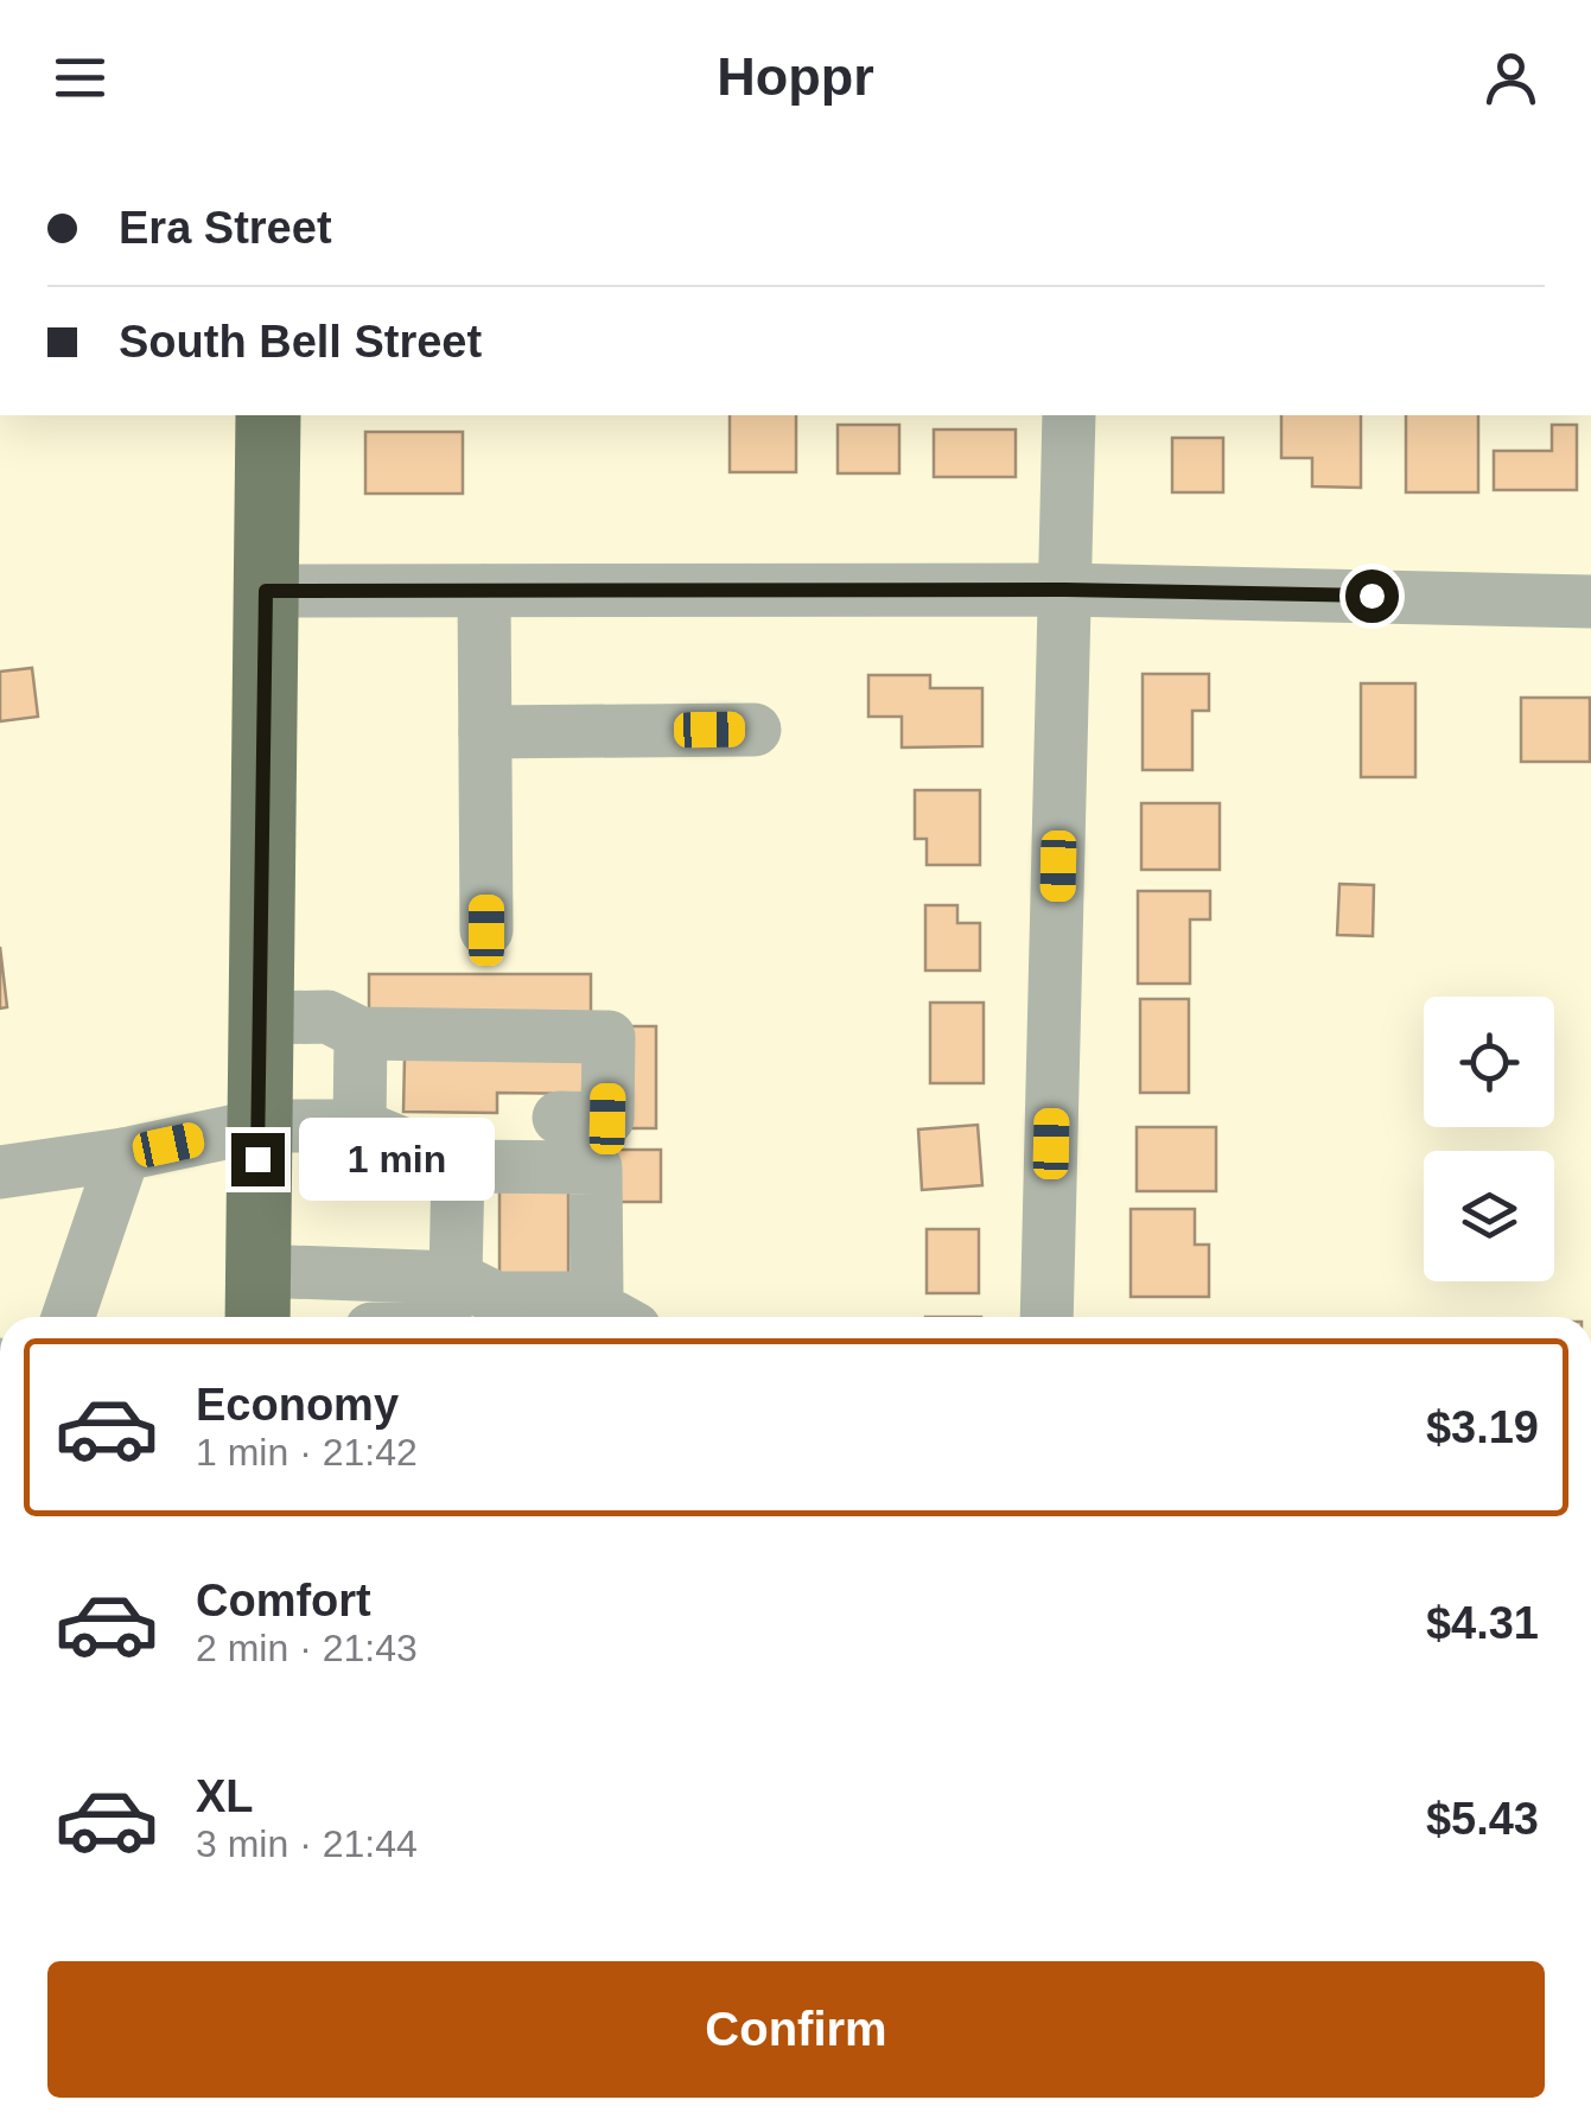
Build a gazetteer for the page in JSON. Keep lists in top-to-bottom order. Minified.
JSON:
{"page":{"header":"Hoppr","banner":["Era Street","South Bell Street"],"bubble":"1 min","list":[{"name":"Economy","note":"1 min · 21:42","value":"$3.19"},{"name":"Comfort","note":"2 min · 21:43","value":"$4.31"},{"name":"XL","note":"3 min · 21:44","value":"$5.43"}],"buttons":"Confirm"}}
